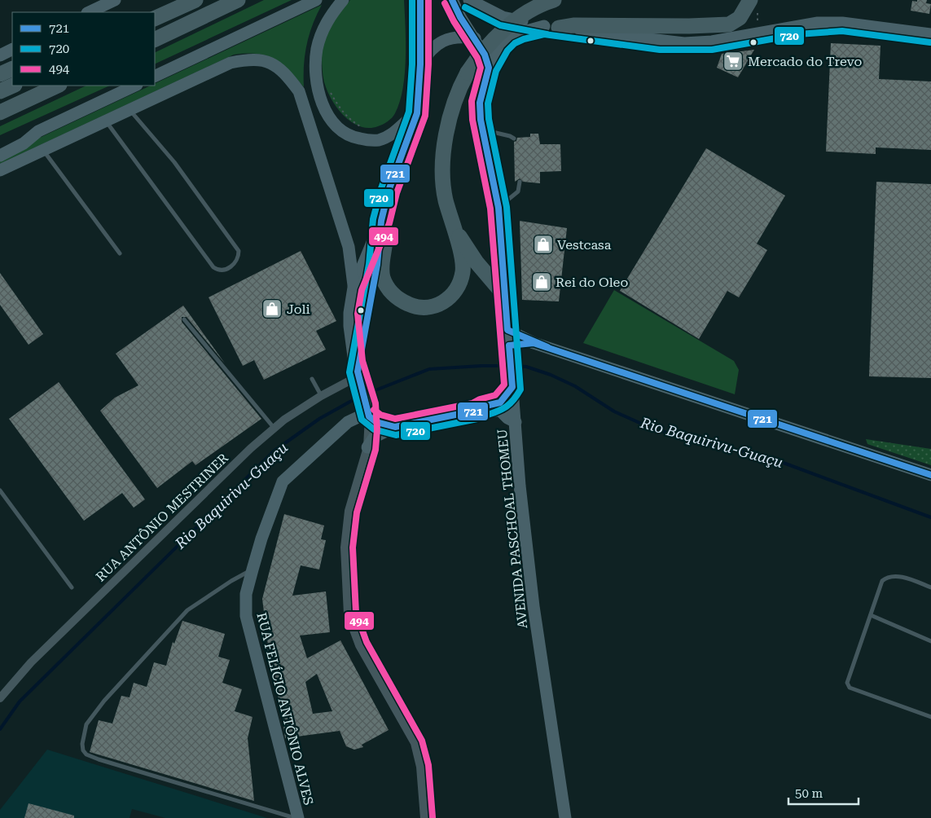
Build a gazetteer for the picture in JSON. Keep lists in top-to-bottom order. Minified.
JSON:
{"streets":{"main road":["AVENIDA PASCHOAL THOMEU","RUA FELÍCIO ANTÔNIO ALVES"],"street":["RUA ANTÔNIO MESTRINER"]},"water":["Rio Baquirivu-Guaçu"],"places":{"supermarket":["Mercado do Trevo"],"shop":["Vestcasa","Rei do Oleo","Joli"]},"lines":["transit line 721","transit line 720","transit line 494"],"legend":["721","720","494"],"scale_bar":"50 m"}
